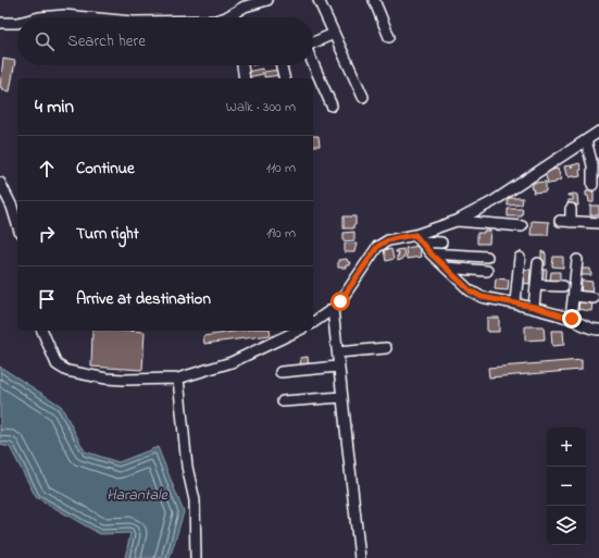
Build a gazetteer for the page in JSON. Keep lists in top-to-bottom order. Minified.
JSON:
{"water":["Harantale"],"page":{"search":"Search here","heading":["4 min","Walk · 300 m"],"list":[["Continue","110 m"],["Turn right","190 m"],"Arrive at destination"],"map_buttons":["+","−"]}}
